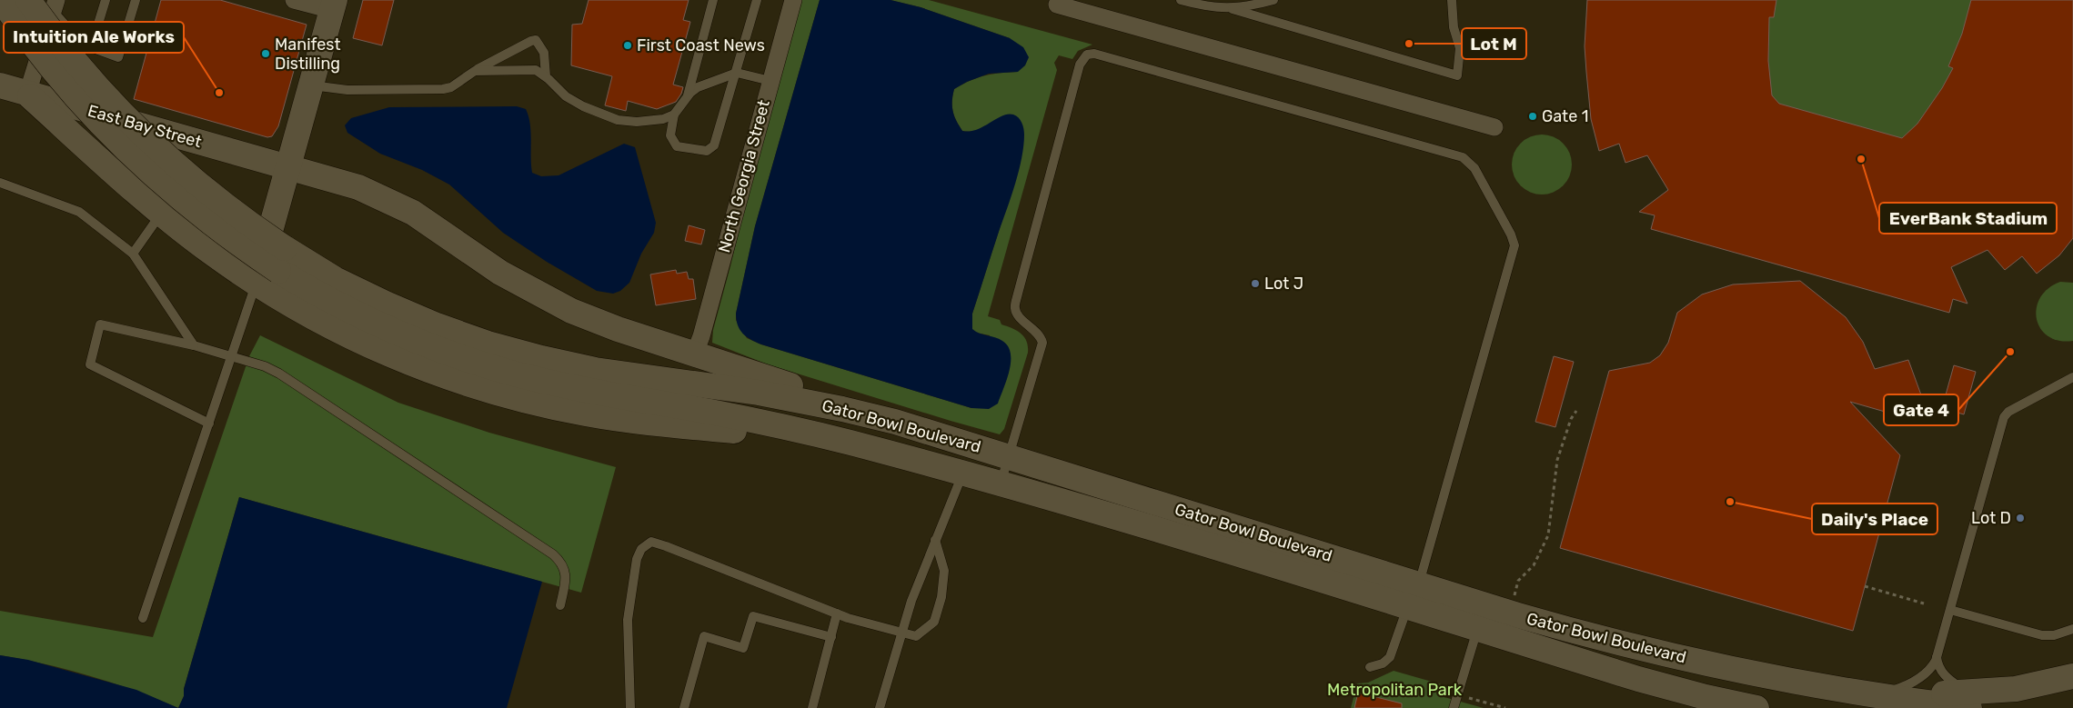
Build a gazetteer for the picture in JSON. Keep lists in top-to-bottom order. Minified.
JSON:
{"streets":{"main road":["East Bay Street","Gator Bowl Boulevard"],"street":["North Georgia Street"]},"crossings":[["East Bay Street","North Georgia Street"],["East Bay Street","Gator Bowl Boulevard"]],"parks":["Metropolitan Park"],"places":["Lot M","First Coast News","Manifest Distilling","Intuition Ale Works","Gate 1","EverBank Stadium","Lot J","Gate 4","Daily's Place","Lot D"]}
